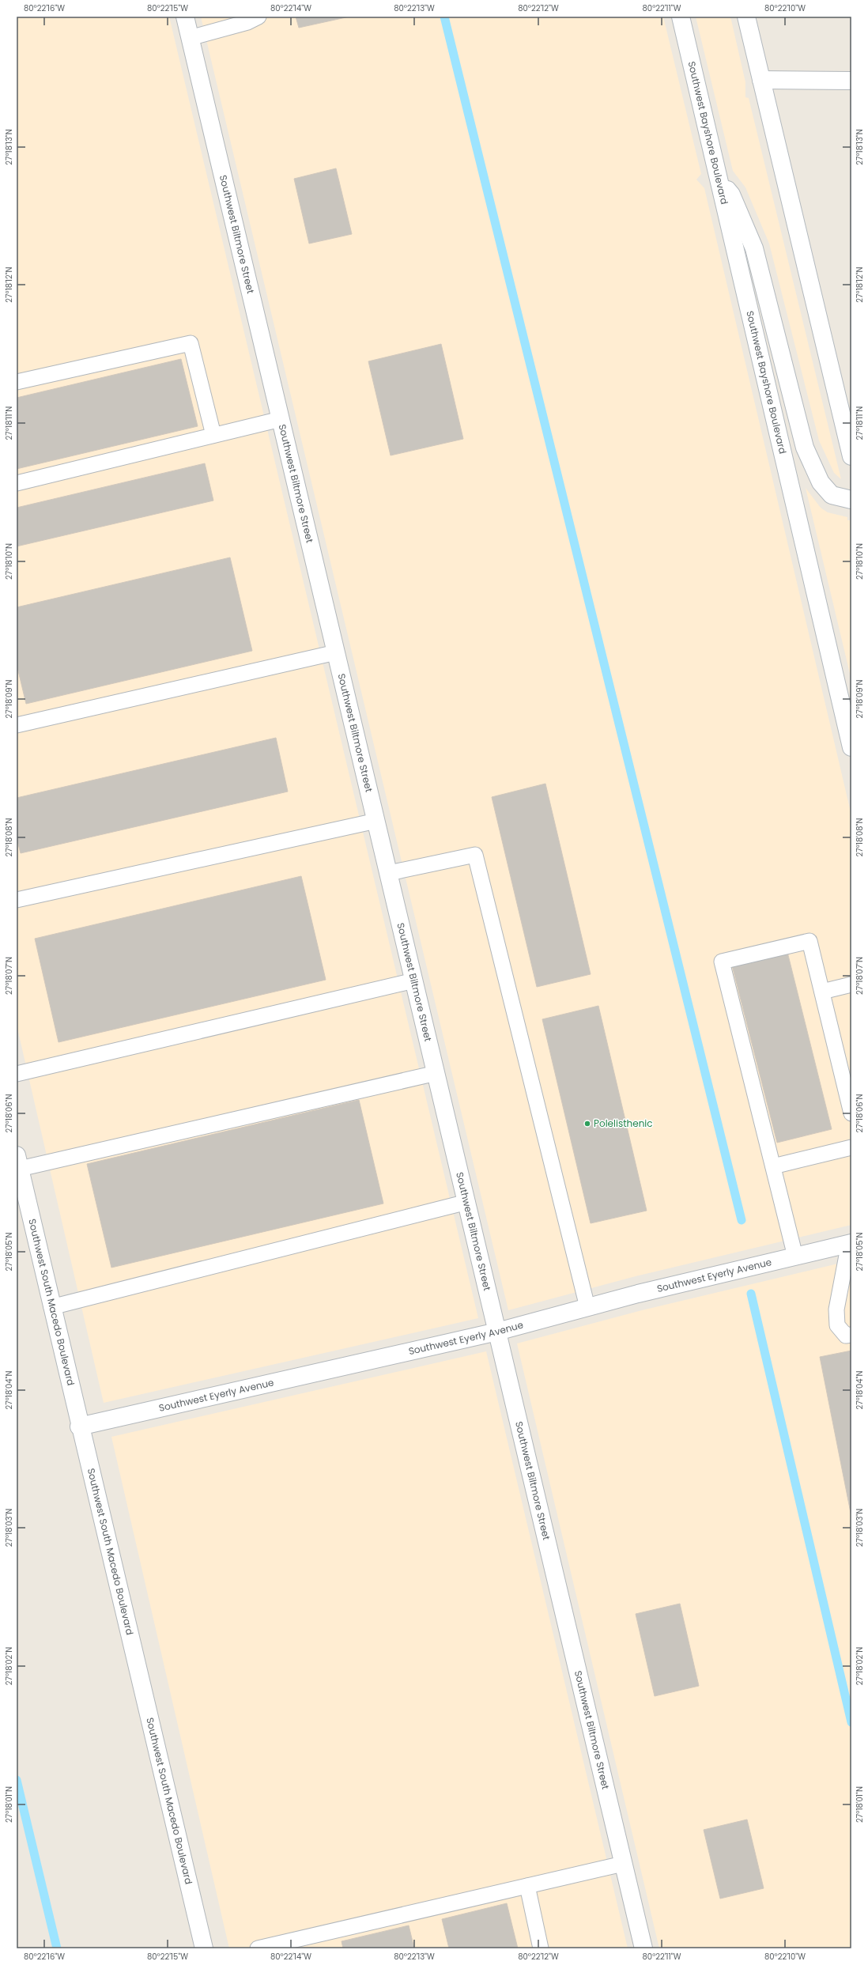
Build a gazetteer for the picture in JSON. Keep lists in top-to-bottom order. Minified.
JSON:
{"streets":{"street":["Southwest Bayshore Boulevard","Southwest Biltmore Street","Southwest Eyerly Avenue","Southwest South Macedo Boulevard"]},"crossings":[["Southwest Biltmore Street","Southwest Eyerly Avenue"],["Southwest Eyerly Avenue","Southwest South Macedo Boulevard"]],"places":["Polelisthenic"],"coordinates":["80°22'16\"W","80°22'15\"W","80°22'14\"W","80°22'13\"W","80°22'12\"W","80°22'11\"W","80°22'10\"W","27°18'13\"N","27°18'12\"N","27°18'11\"N","27°18'10\"N","27°18'09\"N","27°18'08\"N","27°18'07\"N","27°18'06\"N","27°18'05\"N","27°18'04\"N","27°18'03\"N","27°18'02\"N","27°18'01\"N"]}
